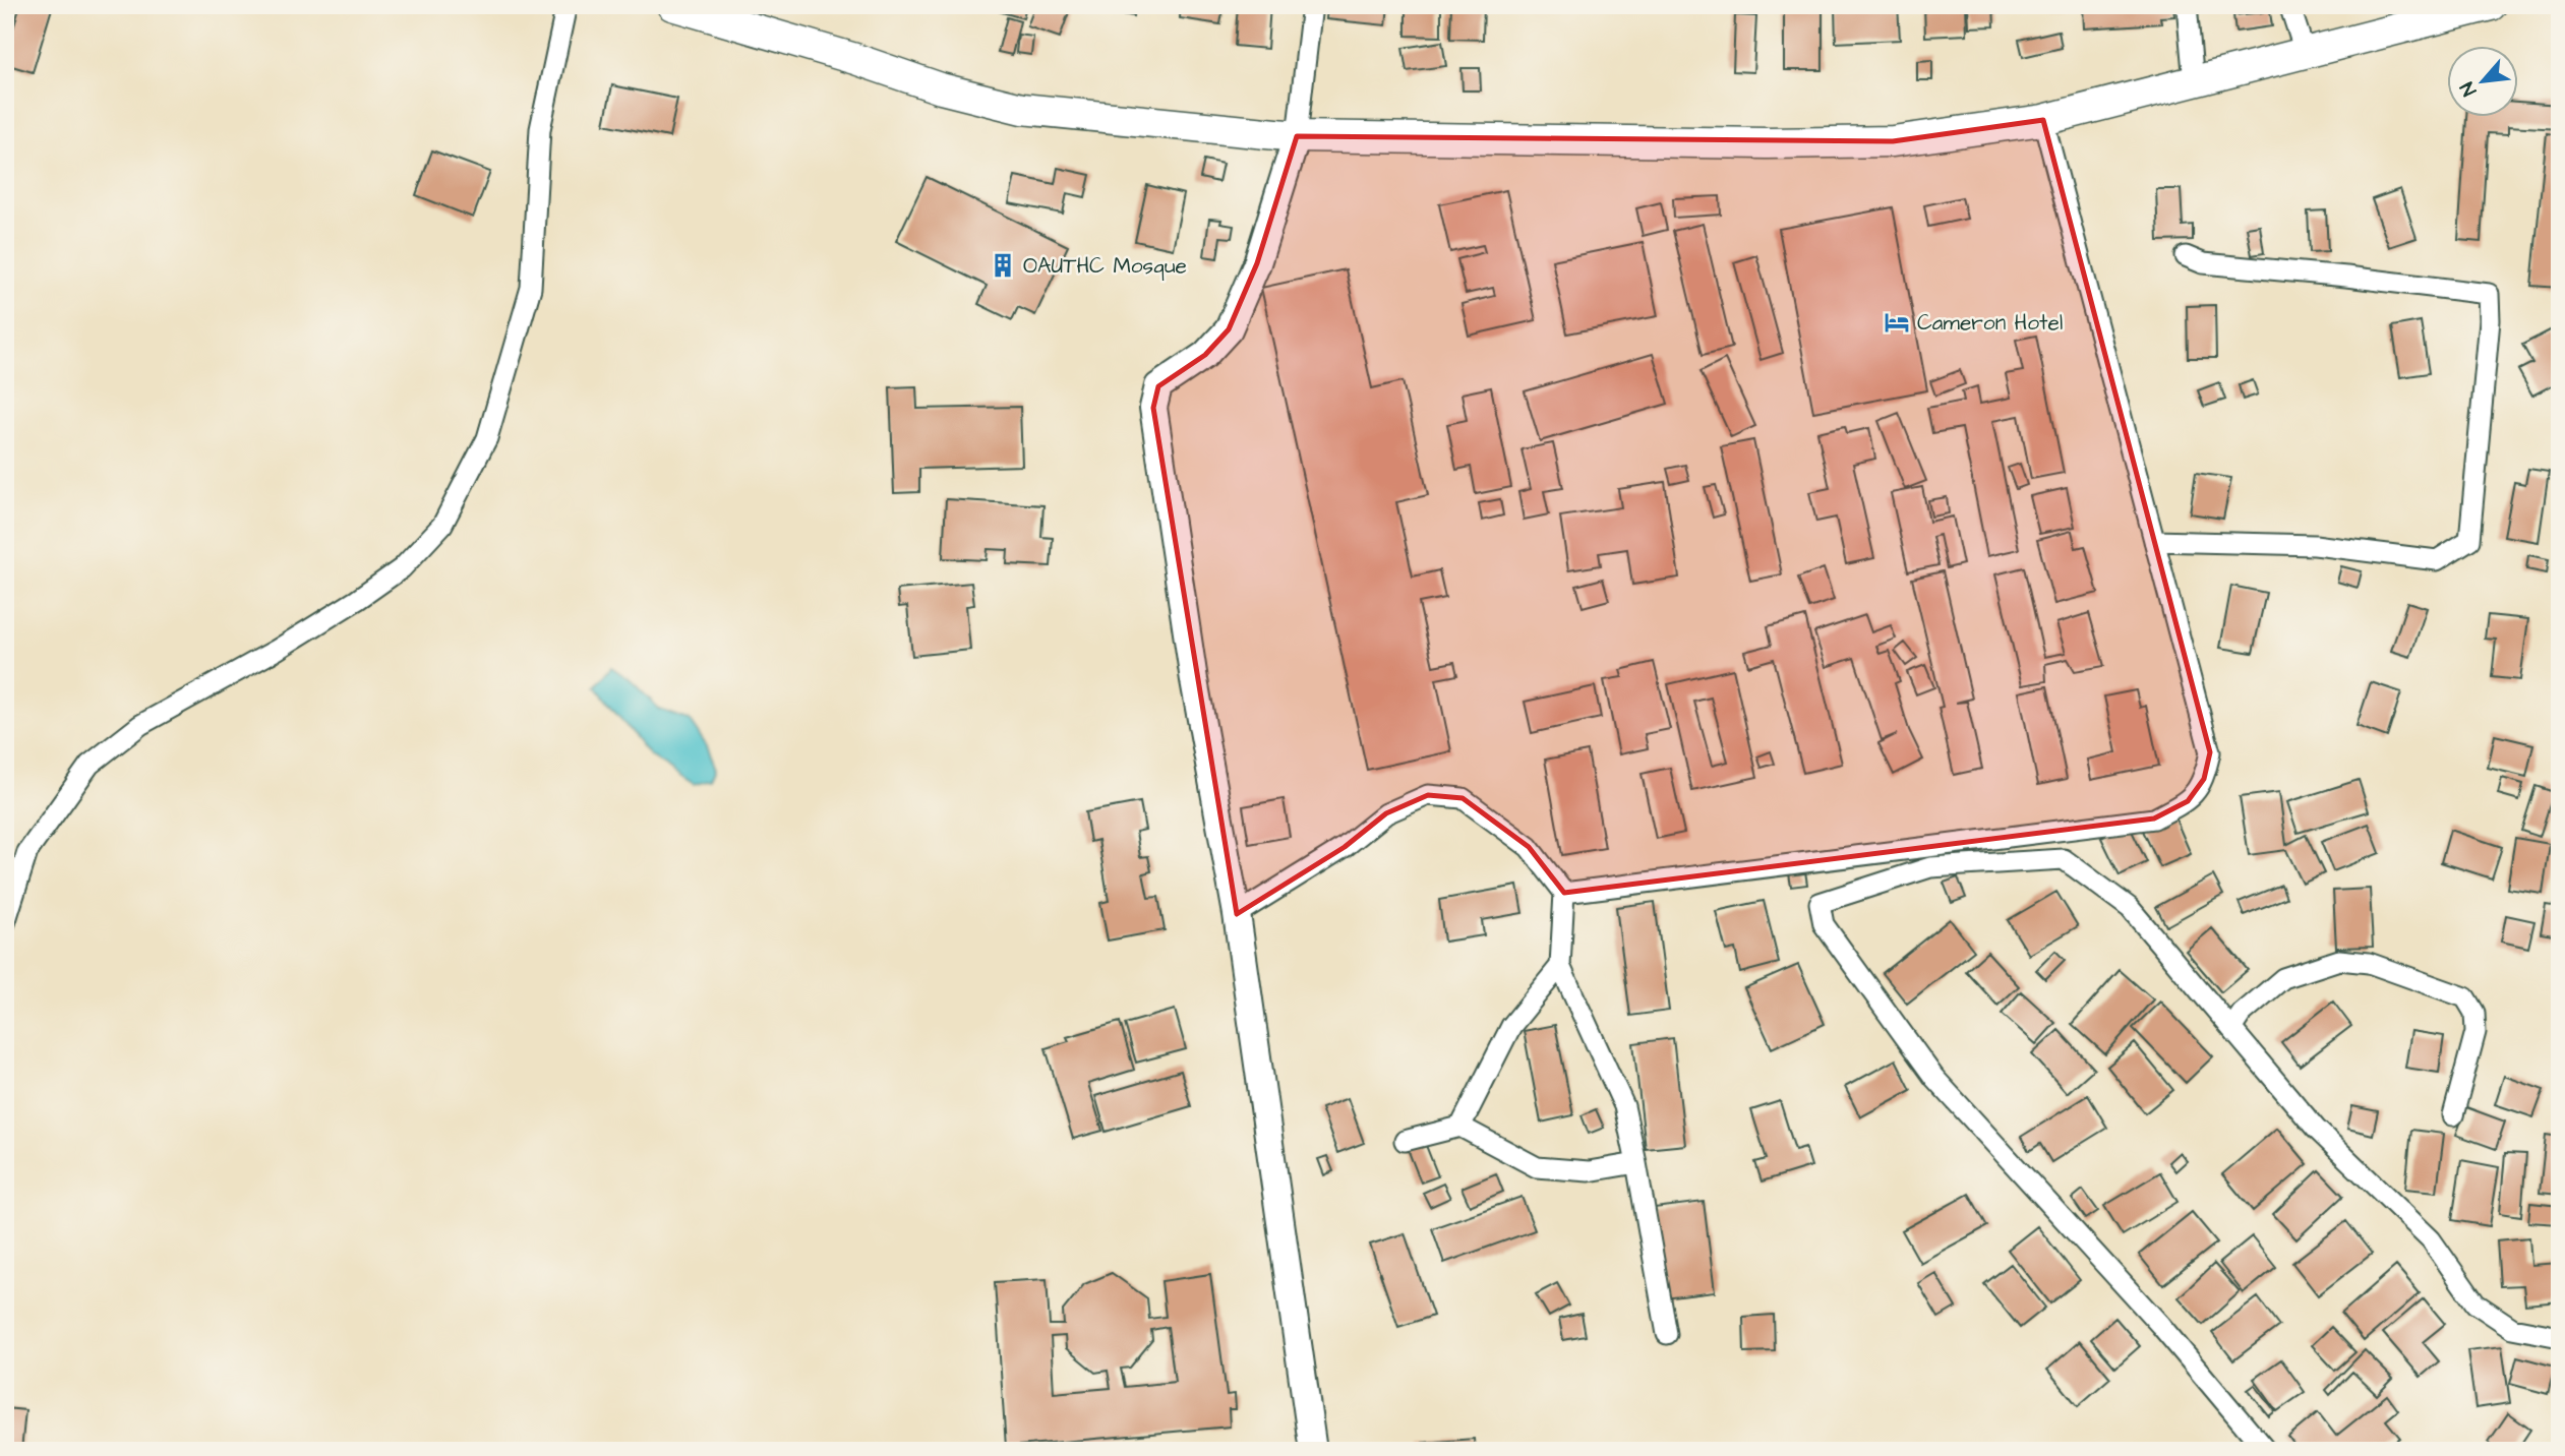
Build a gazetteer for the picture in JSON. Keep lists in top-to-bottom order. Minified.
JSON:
{"places":{"building":["OAUTHC Mosque"],"hotel":["Cameron Hotel"]},"north":"bottom left"}
